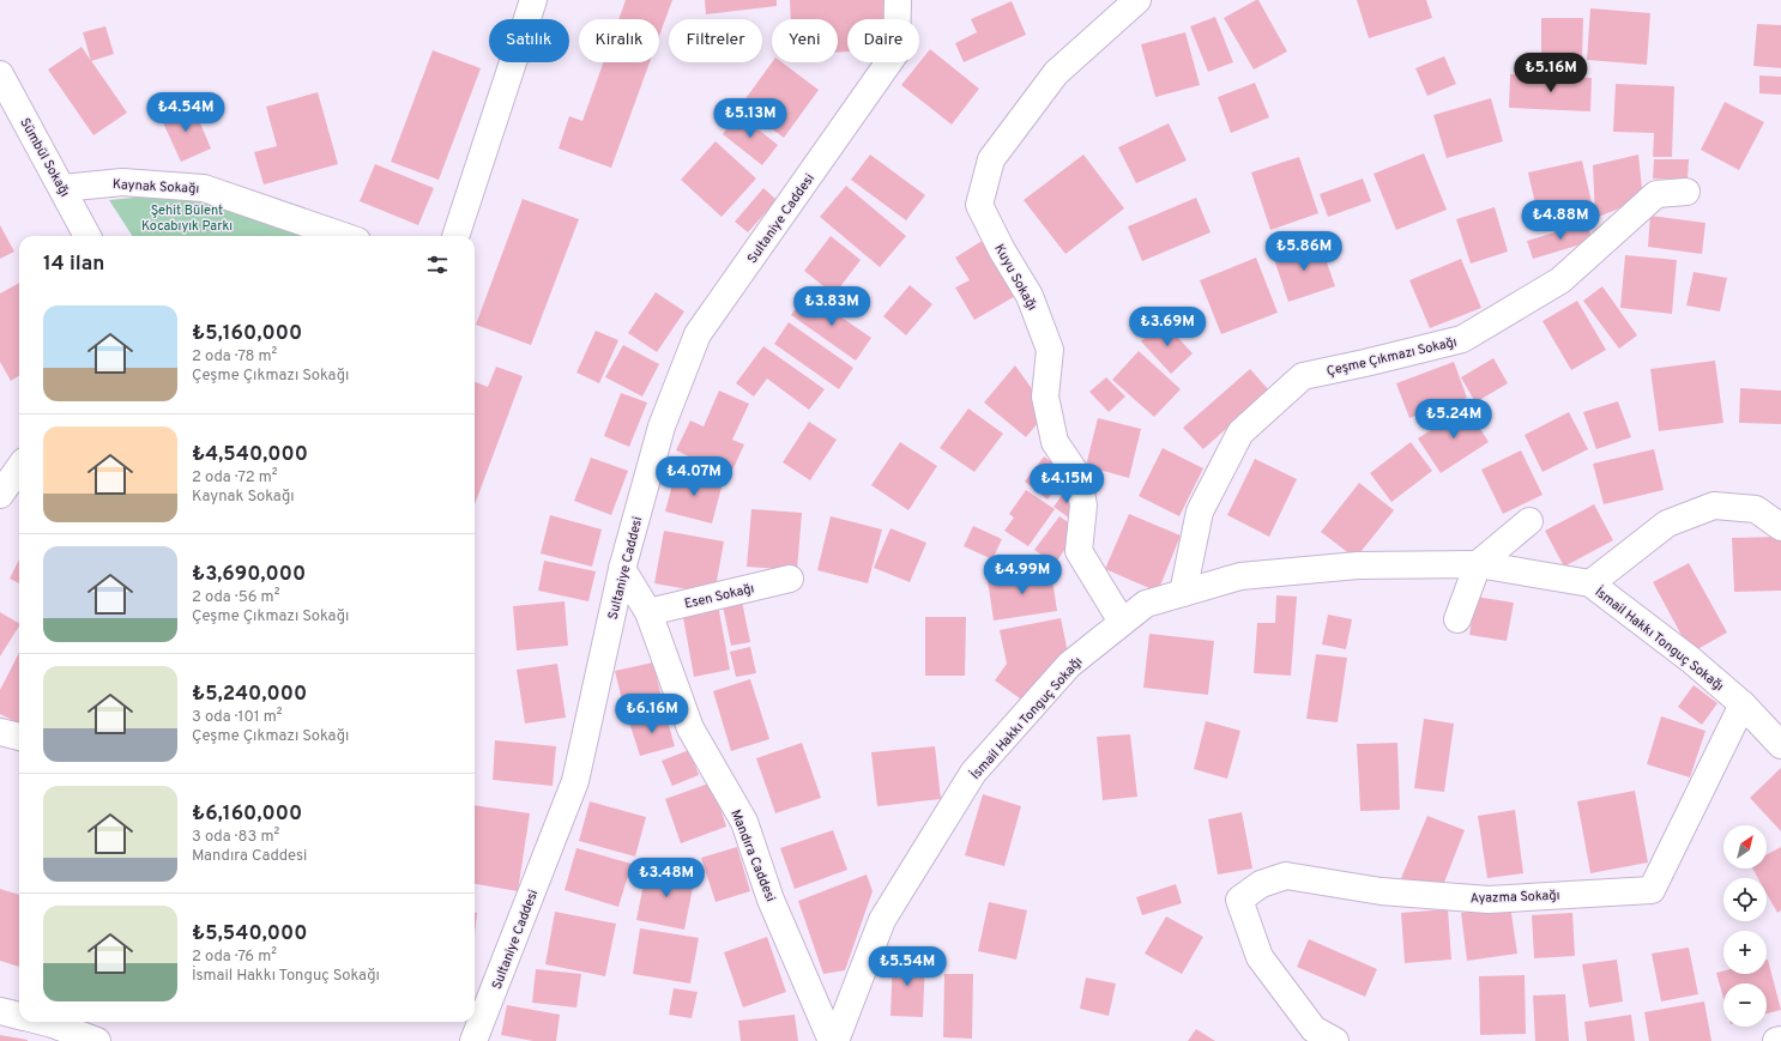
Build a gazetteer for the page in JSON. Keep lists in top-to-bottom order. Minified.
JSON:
{"streets":{"street":["Sümbül Sokağı","Kaynak Sokağı","Sultaniye Caddesi","Kuyu Sokağı","Çeşme Çıkmazı Sokağı","Esen Sokağı","İsmail Hakkı Tonguç Sokağı","Mandıra Caddesi","Ayazma Sokağı"]},"crossings":[["Sümbül Sokağı","Kaynak Sokağı"],["Sultaniye Caddesi","Mandıra Caddesi"],["Kuyu Sokağı","İsmail Hakkı Tonguç Sokağı"],["Çeşme Çıkmazı Sokağı","İsmail Hakkı Tonguç Sokağı"],["Esen Sokağı","Mandıra Caddesi"],["İsmail Hakkı Tonguç Sokağı","Mandıra Caddesi"],["İsmail Hakkı Tonguç Sokağı","Ayazma Sokağı"]],"parks":["Şehit Bülent Kocabıyık Parkı"],"north":"top right","page":{"chip":["Satılık","Kiralık","Filtreler","Yeni","Daire"],"price":["₺5.16M","₺4.54M","₺5.13M","₺4.88M","₺5.86M","₺3.83M","₺3.69M","₺5.24M","₺4.07M","₺4.15M","₺4.99M","₺6.16M","₺3.48M","₺5.54M"],"heading":"14 ilan","list":[{"name":"₺5,160,000","note":"2 oda · 78 m² · Çeşme Çıkmazı Sokağı"},{"name":"₺4,540,000","note":"2 oda · 72 m² · Kaynak Sokağı"},{"name":"₺3,690,000","note":"2 oda · 56 m² · Çeşme Çıkmazı Sokağı"},{"name":"₺5,240,000","note":"3 oda · 101 m² · Çeşme Çıkmazı Sokağı"},{"name":"₺6,160,000","note":"3 oda · 83 m² · Mandıra Caddesi"},{"name":"₺5,540,000","note":"2 oda · 76 m² · İsmail Hakkı Tonguç Sokağı"}],"map_buttons":["+","−"]}}
